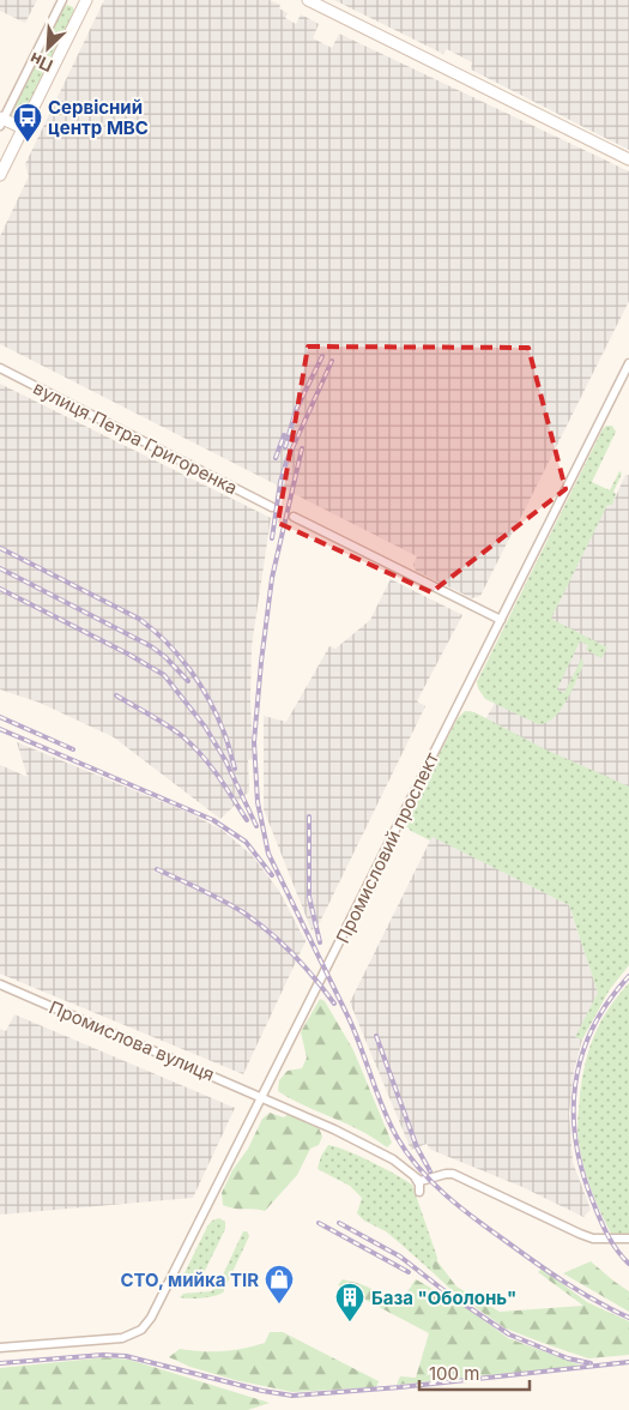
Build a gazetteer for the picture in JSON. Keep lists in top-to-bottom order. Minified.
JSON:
{"streets":{"street":["вулиця Петра Григоренка","Промисловий проспект","Промислова вулиця"]},"crossings":[["Промисловий проспект","Промислова вулиця"]],"places":{"bus stop":["Сервісний центр МВС"],"shop":["СТО, мийка TIR"],"building":["База \"Оболонь\""]},"scale_bar":"100 m","north":"bottom left"}
